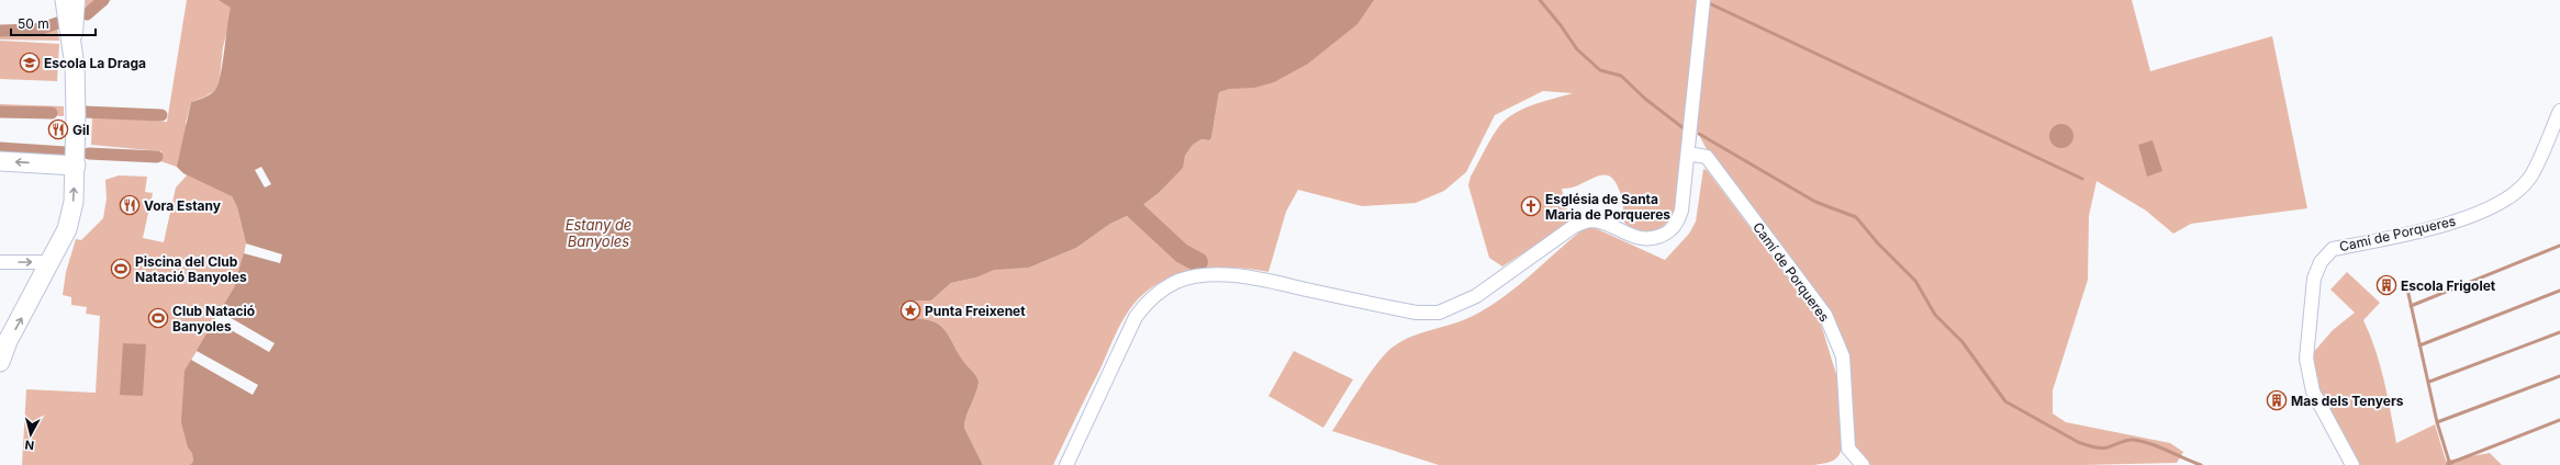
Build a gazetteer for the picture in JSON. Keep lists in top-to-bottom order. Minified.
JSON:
{"streets":{"street":["Camí de Porqueres"]},"water":["Estany de Banyoles"],"places":{"school or university":["Escola La Draga"],"restaurant":["Gil","Vora Estany"],"church":["Església de Santa Maria de Porqueres"],"sports":["Piscina del Club Natació Banyoles","Club Natació Banyoles"],"building":["Escola Frigolet","Mas dels Tenyers"],"place":["Punta Freixenet"]},"scale_bar":"50 m","north":"bottom"}
